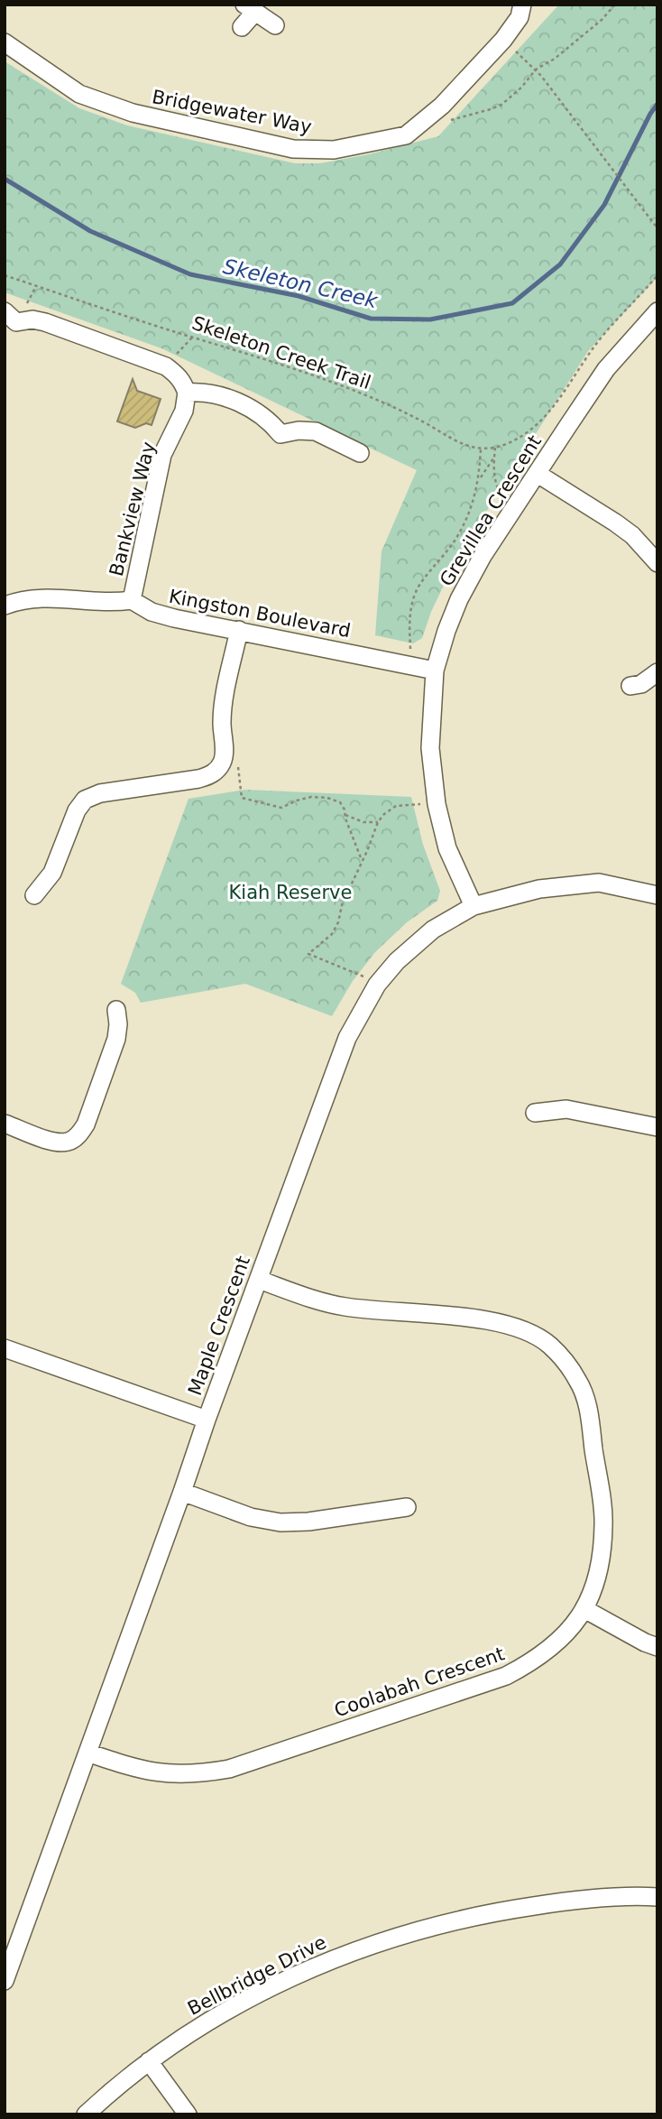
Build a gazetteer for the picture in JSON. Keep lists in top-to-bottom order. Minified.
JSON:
{"streets":{"street":["Bridgewater Way","Bankview Way","Grevillea Crescent","Kingston Boulevard","Maple Crescent","Coolabah Crescent","Bellbridge Drive"],"path":["Skeleton Creek Trail"]},"crossings":[["Bankview Way","Kingston Boulevard"],["Grevillea Crescent","Kingston Boulevard"],["Grevillea Crescent","Maple Crescent"],["Maple Crescent","Coolabah Crescent"]],"water":["Skeleton Creek"],"parks":["Kiah Reserve"]}
